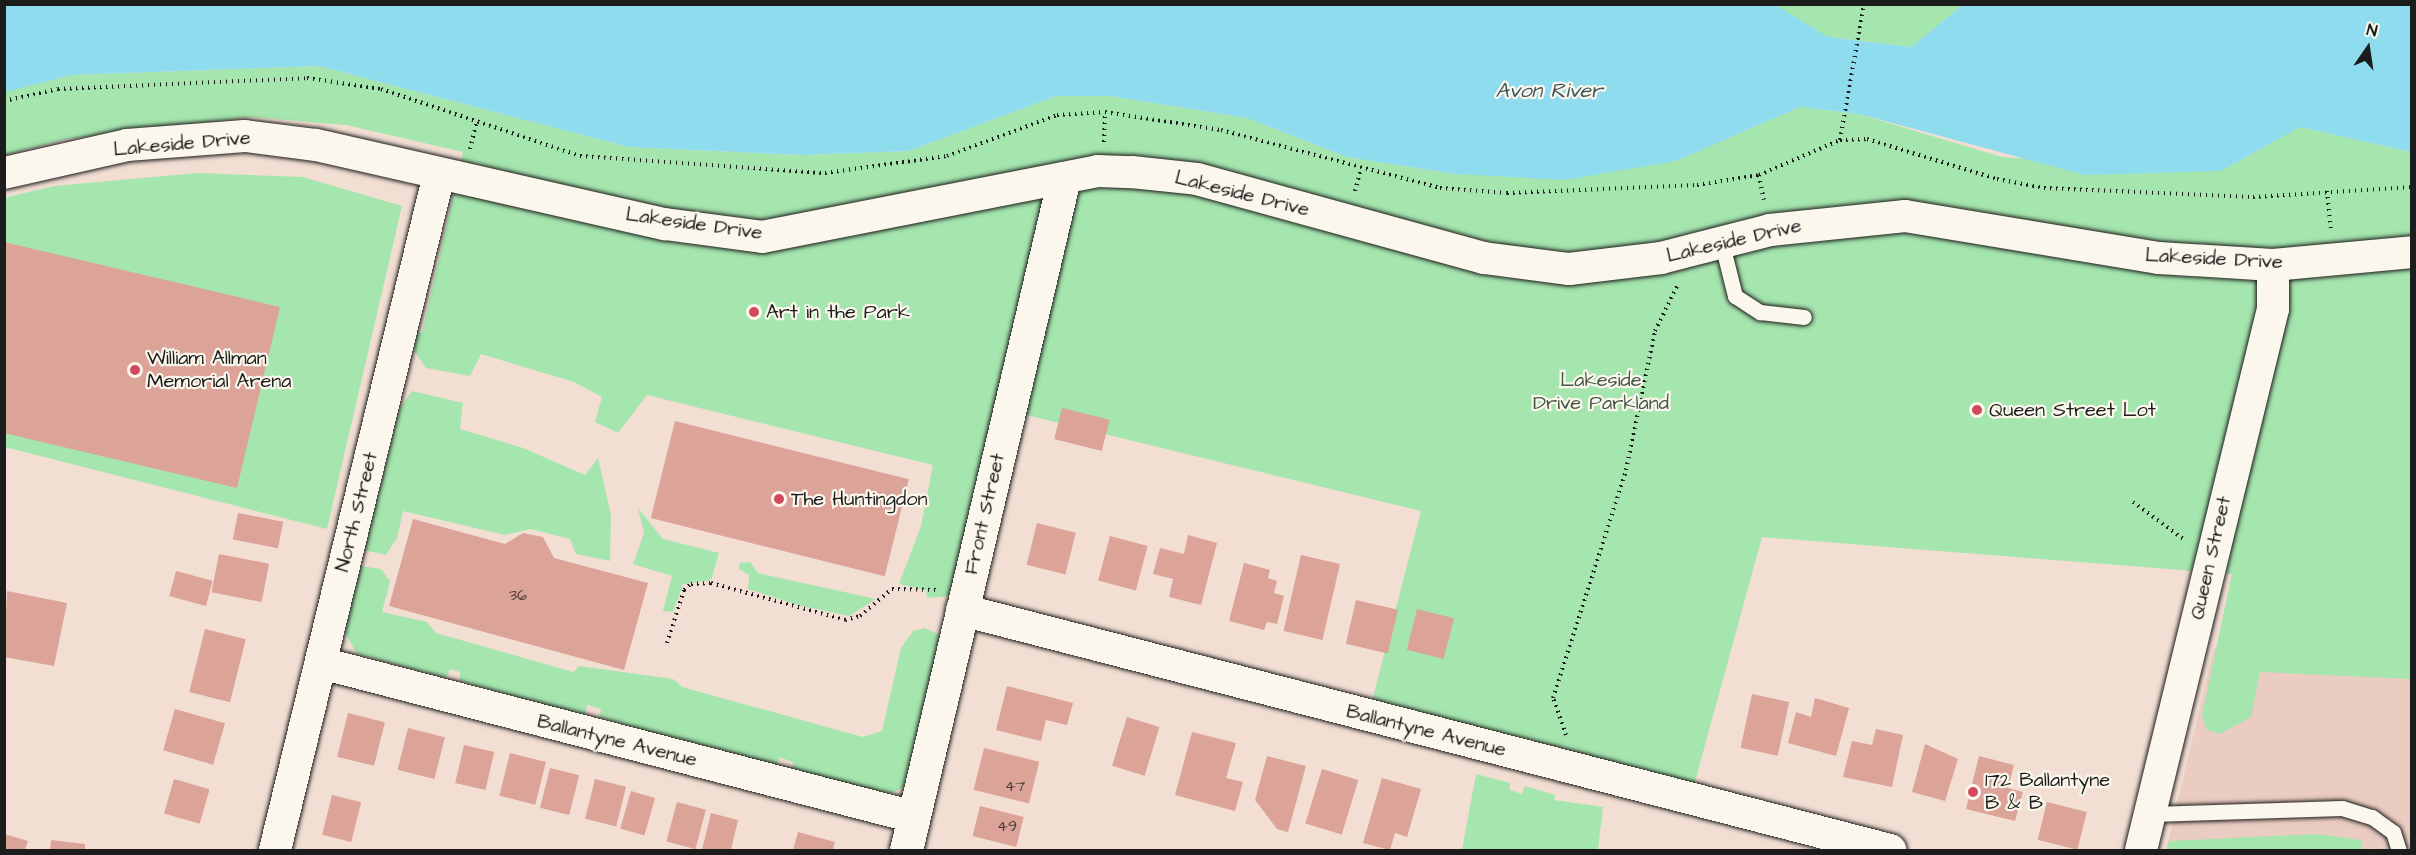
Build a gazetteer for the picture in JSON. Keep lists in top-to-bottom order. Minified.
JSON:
{"streets":{"street":["Lakeside Drive","North Street","Front Street","Queen Street","Ballantyne Avenue"]},"crossings":[["Lakeside Drive","North Street"],["Lakeside Drive","Front Street"],["Lakeside Drive","Queen Street"],["North Street","Ballantyne Avenue"],["Front Street","Ballantyne Avenue"]],"water":["Avon River"],"parks":["Lakeside Drive Parkland"],"places":["Art in the Park","William Allman Memorial Arena","Queen Street Lot","The Huntingdon","172 Ballantyne B & B"],"house_numbers":["36","47","49"],"north":"top"}
